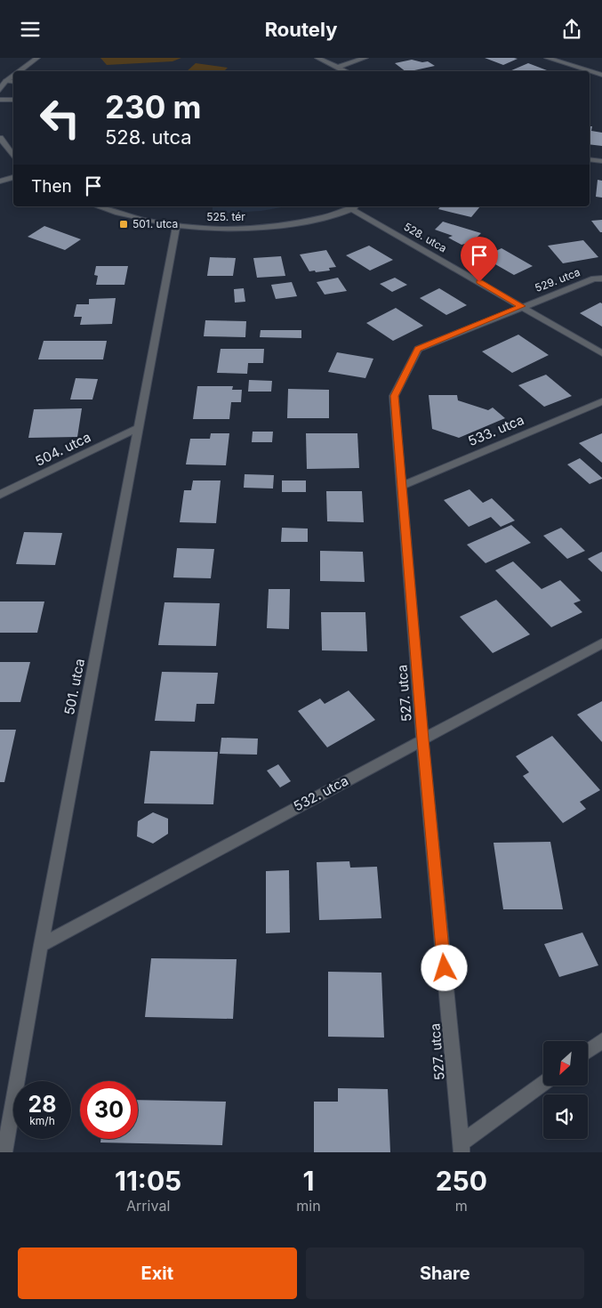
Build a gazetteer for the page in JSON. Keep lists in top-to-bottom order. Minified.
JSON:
{"streets":{"street":["525. tér","528. utca","529. utca","533. utca","504. utca","501. utca","527. utca","532. utca"]},"crossings":[["525. tér","528. utca"],["525. tér","501. utca"],["528. utca","529. utca"],["528. utca","527. utca"],["529. utca","527. utca"],["533. utca","527. utca"],["504. utca","501. utca"],["501. utca","532. utca"],["527. utca","532. utca"]],"places":{"transit":["501. utca"]},"north":"bottom left","page":{"header":"Routely","turn":["230 m","528. utca"],"then":"Then","speed":"28 km/h","limit":"30","eta":["11:05","Arrival","1","min","250","m"],"buttons":["Exit","Share"]}}
